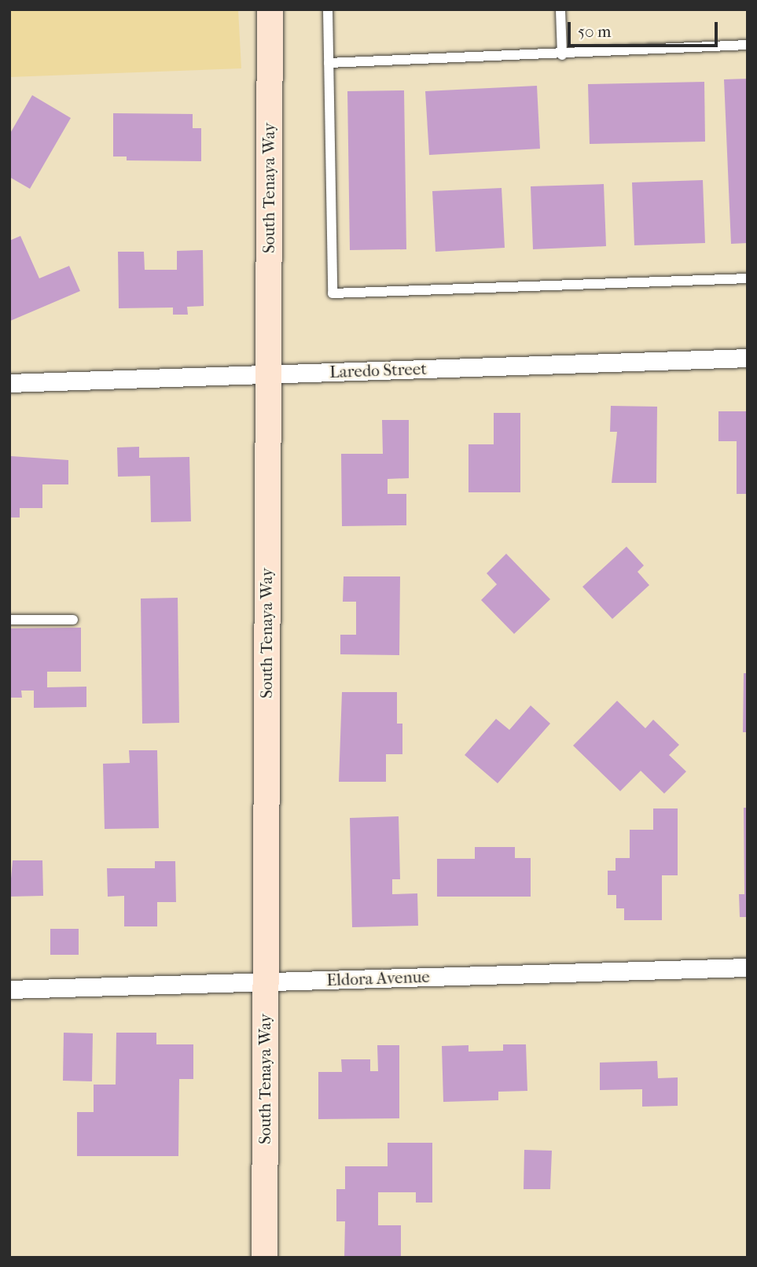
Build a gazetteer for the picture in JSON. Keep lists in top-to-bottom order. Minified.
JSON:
{"streets":{"street":["South Tenaya Way","Laredo Street","Eldora Avenue"]},"crossings":[["South Tenaya Way","Laredo Street"],["South Tenaya Way","Eldora Avenue"]],"scale_bar":"50 m"}
